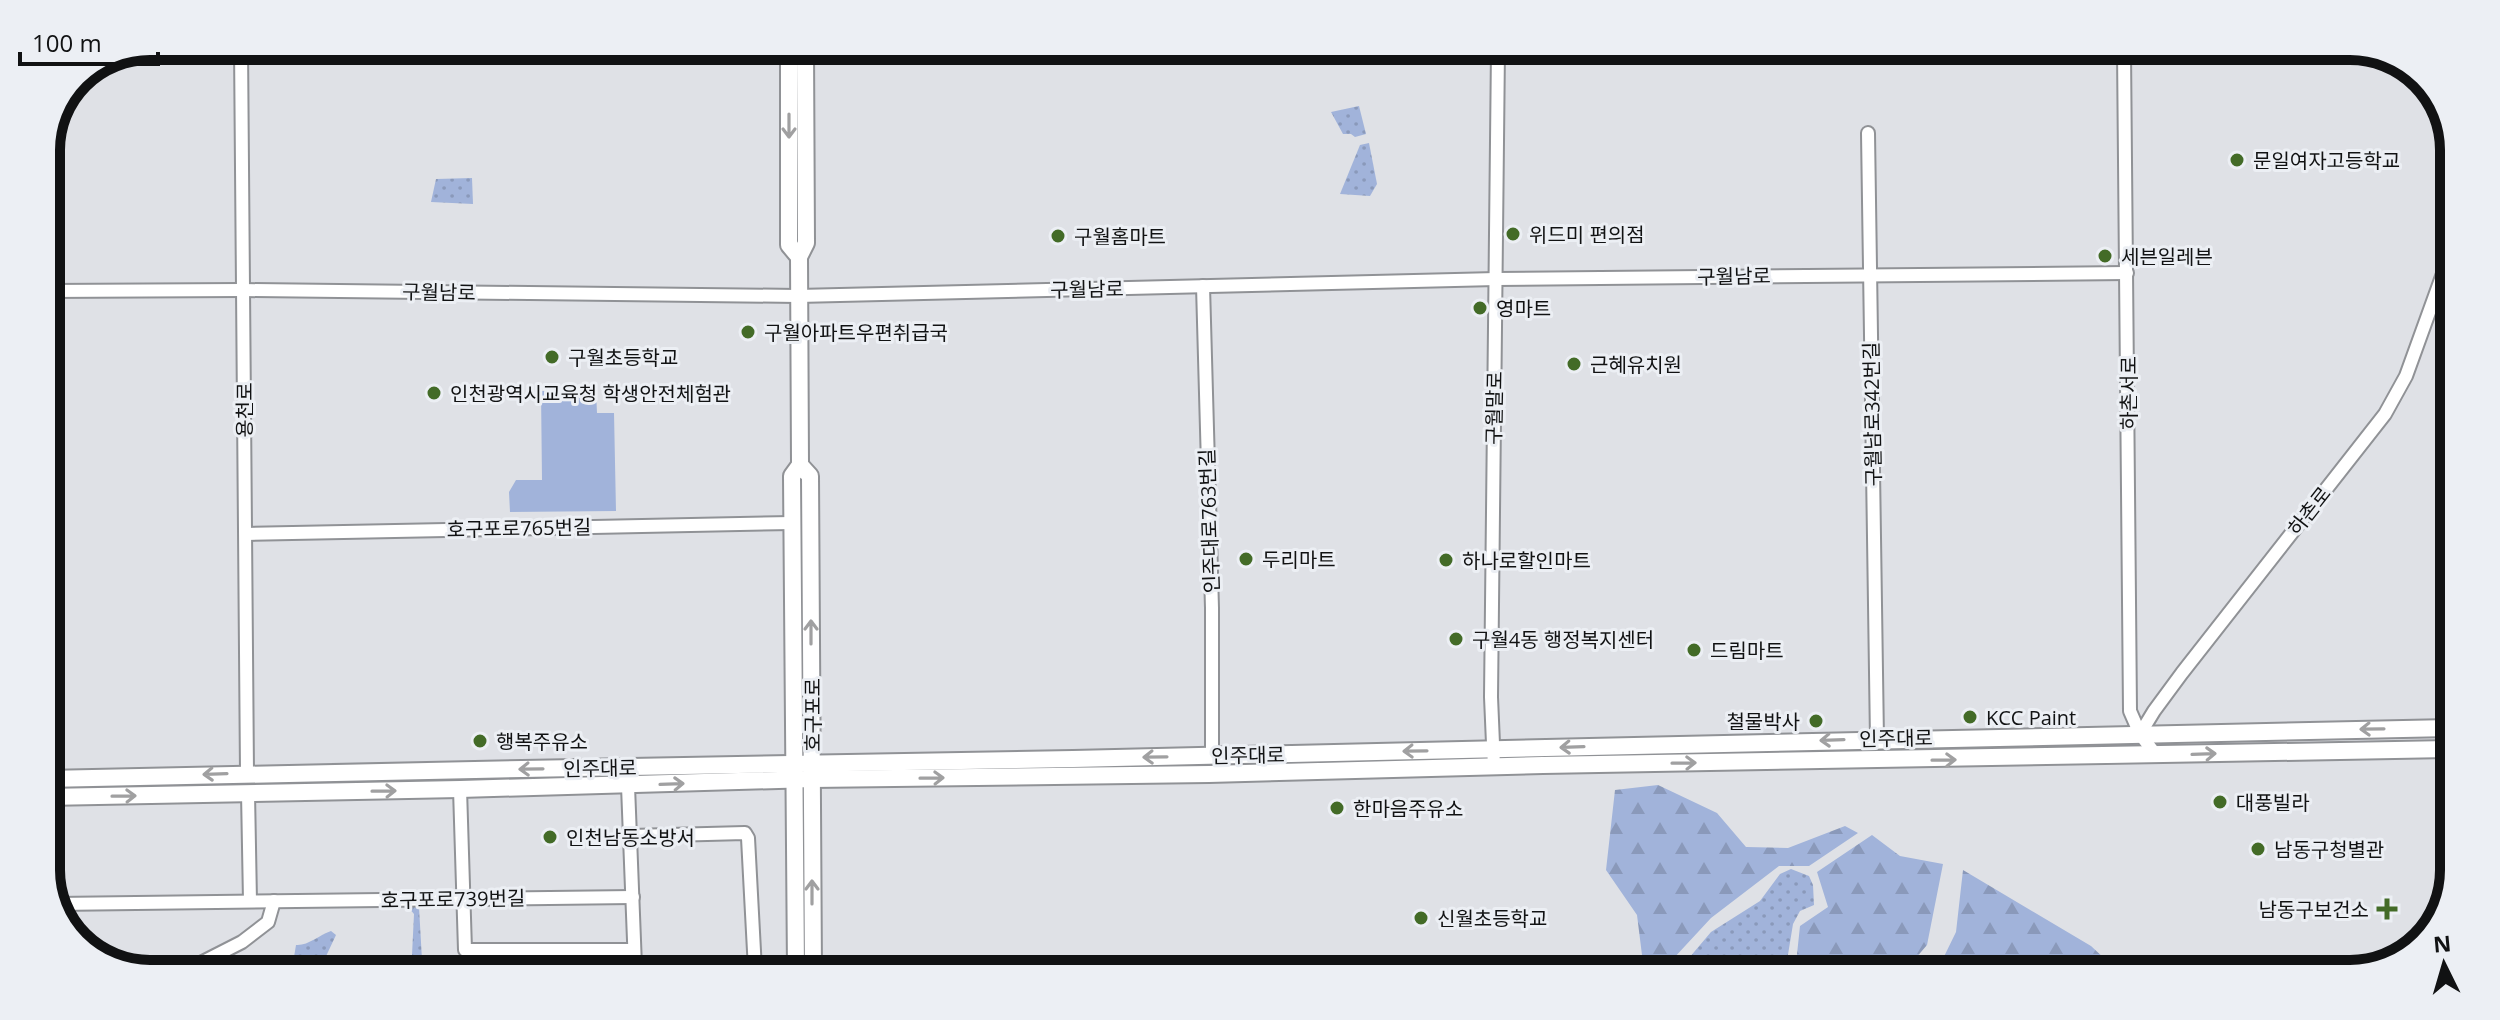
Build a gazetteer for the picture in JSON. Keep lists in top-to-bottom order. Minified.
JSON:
{"streets":{"main road":["호구포로","인주대로"],"street":["구월남로","하촌서로","구월말로","용천로","구월남로342번길","하촌로","인주대로763번길","호구포로765번길","호구포로739번길"]},"crossings":[["구월남로","하촌서로"],["구월남로","구월말로"],["구월남로","용천로"],["구월남로","구월남로342번길"],["구월남로","인주대로763번길"],["구월남로","호구포로"],["하촌서로","하촌로"],["하촌서로","인주대로"],["구월말로","인주대로"],["용천로","호구포로765번길"],["용천로","인주대로"],["구월남로342번길","인주대로"],["하촌로","인주대로"],["인주대로763번길","인주대로"],["호구포로765번길","호구포로"],["호구포로","인주대로"]],"places":{"other":["문일여자고등학교","위드미 편의점","구월홈마트","세븐일레븐","영마트","구월아파트우편취급국","구월초등학교","근혜유치원","인천광역시교육청 학생안전체험관","두리마트","하나로할인마트","구월4동 행정복지센터","드림마트","KCC Paint","철물박사","행복주유소","대풍빌라","한마음주유소","인천남동소방서","남동구청별관","신월초등학교"],"health":["남동구보건소"]},"scale_bar":"100 m","north":"top"}
